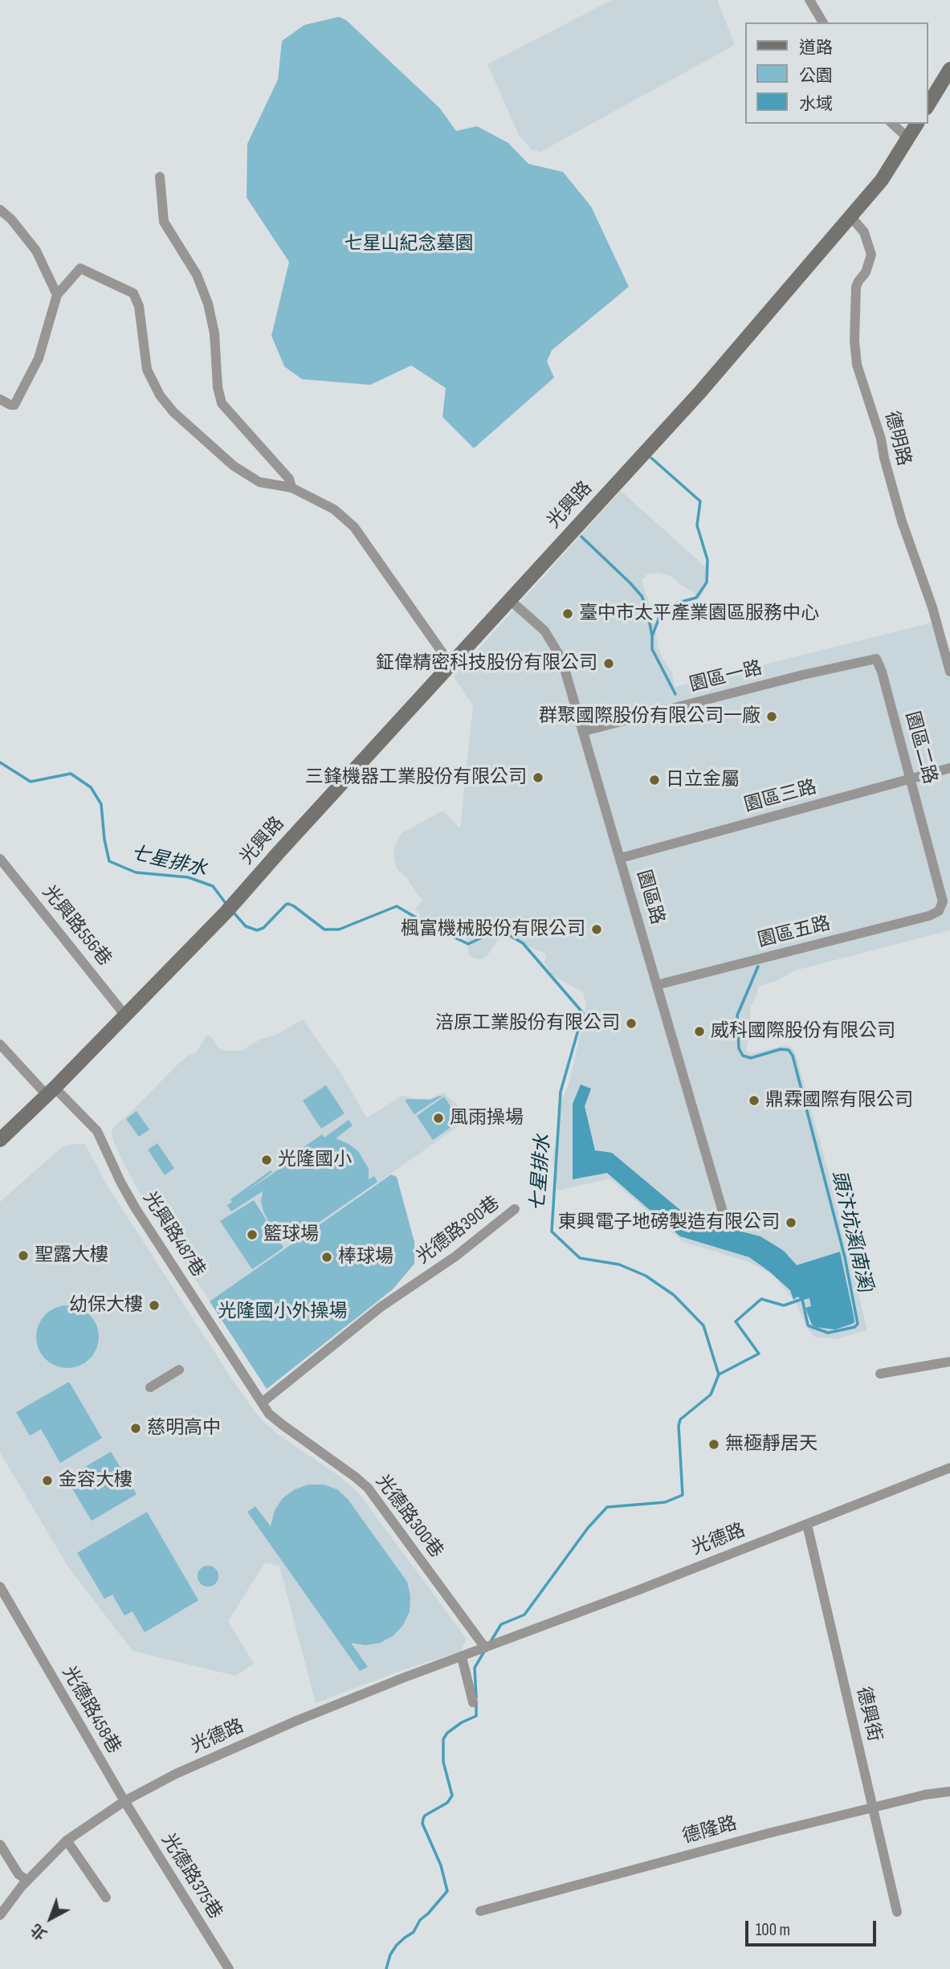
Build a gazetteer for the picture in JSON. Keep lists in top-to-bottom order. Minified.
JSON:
{"streets":{"main road":["光興路"],"street":["德明路","園區一路","園區二路","園區三路","園區路","光興路556巷","園區五路","光德路390巷","光興路487巷","光德路300巷","光德路","光德路458巷","德興街","德隆路","光德路375巷"]},"crossings":[["德明路","光興路"],["光興路","園區路"],["光興路","光興路556巷"],["園區一路","園區二路"],["園區一路","園區路"],["園區二路","園區三路"],["園區二路","園區五路"],["園區三路","園區路"],["園區路","園區五路"],["光德路390巷","光興路487巷"],["光德路390巷","光德路300巷"],["光興路487巷","光德路300巷"],["光德路300巷","光德路"],["光德路","光德路458巷"],["光德路","德興街"],["光德路","光德路375巷"],["光德路458巷","光德路375巷"],["德興街","德隆路"]],"water":["七星排水","頭汴坑溪(南溪)"],"parks":["七星山紀念墓園","光隆國小外操場"],"places":["臺中市太平產業園區服務中心","鉦偉精密科技股份有限公司","群聚國際股份有限公司一廠","三鋒機器工業股份有限公司","日立金屬","楓富機械股份有限公司","涪原工業股份有限公司","威科國際股份有限公司","鼎霖國際有限公司","風雨操場","光隆國小","東興電子地磅製造有限公司","籃球場","聖露大樓","棒球場","幼保大樓","慈明高中","無極靜居天","金容大樓"],"legend":["道路","公園","水域"],"scale_bar":"100 m","north":"bottom left"}
